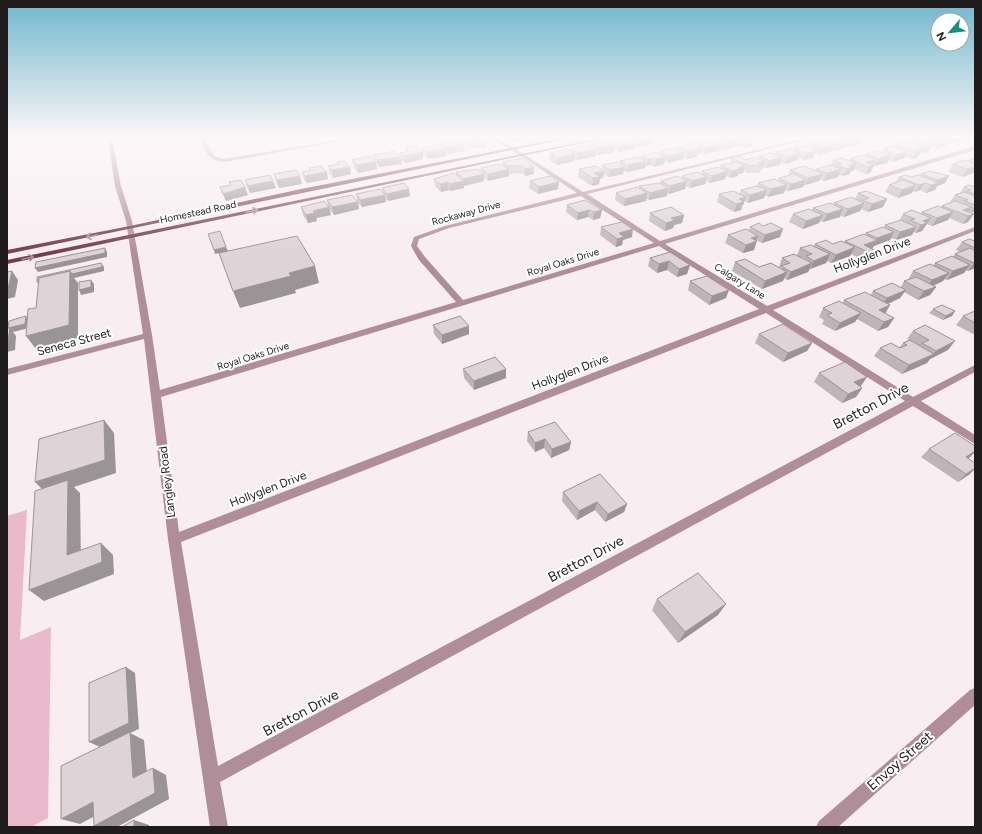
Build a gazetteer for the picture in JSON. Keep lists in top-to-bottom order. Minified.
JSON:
{"streets":{"main road":["Homestead Road"],"street":["Rockaway Drive","Hollyglen Drive","Royal Oaks Drive","Calgary Lane","Seneca Street","Bretton Drive","Langley Road","Envoy Street"]},"crossings":[["Homestead Road","Langley Road"],["Rockaway Drive","Royal Oaks Drive"],["Rockaway Drive","Calgary Lane"],["Hollyglen Drive","Calgary Lane"],["Hollyglen Drive","Langley Road"],["Royal Oaks Drive","Calgary Lane"],["Royal Oaks Drive","Langley Road"],["Calgary Lane","Bretton Drive"],["Seneca Street","Langley Road"],["Bretton Drive","Langley Road"]],"north":"bottom left"}
